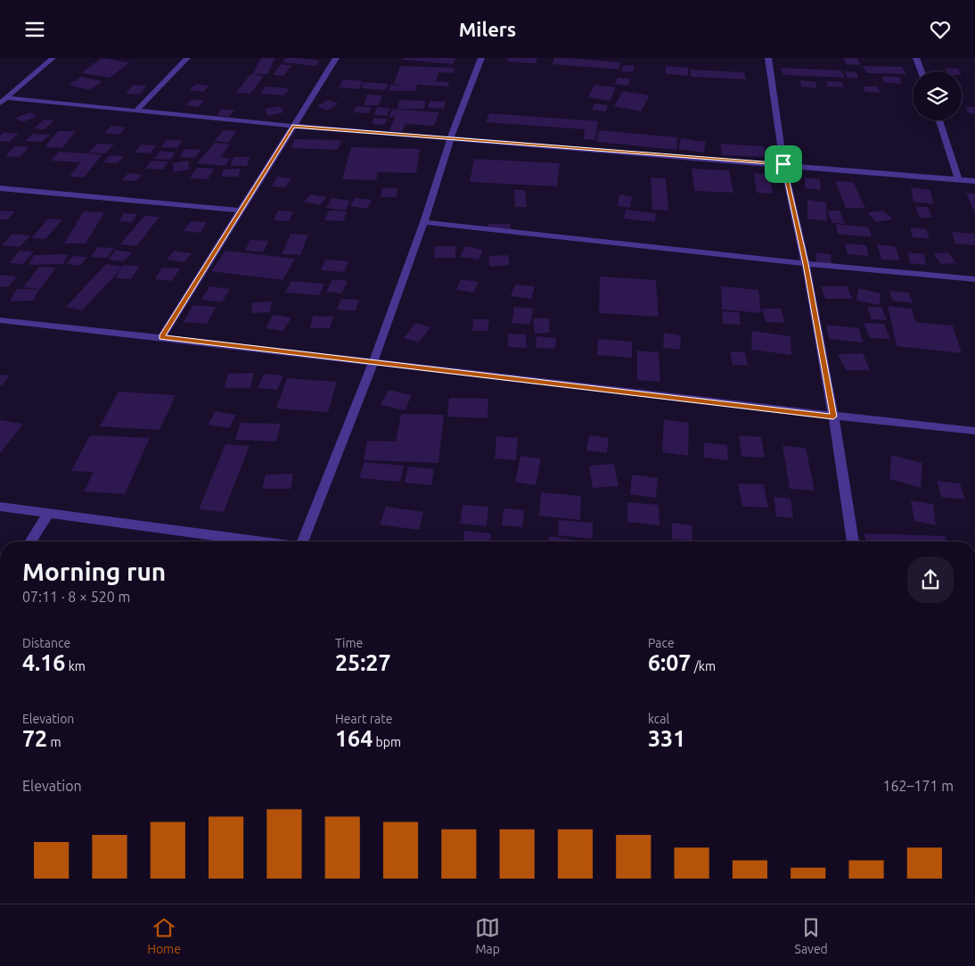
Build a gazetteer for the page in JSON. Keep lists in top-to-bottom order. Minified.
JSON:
{"page":{"header":"Milers","heading":["Morning run","07:11 · 8 × 520 m"],"stats":[["Distance","4.16 km"],["Time","25:27"],["Pace","6:07 /km"],["Elevation","72 m"],["Heart rate","164 bpm"],["kcal","331"]],"chart":["Elevation","162–171 m"],"tabs":["Home","Map","Saved"]}}
